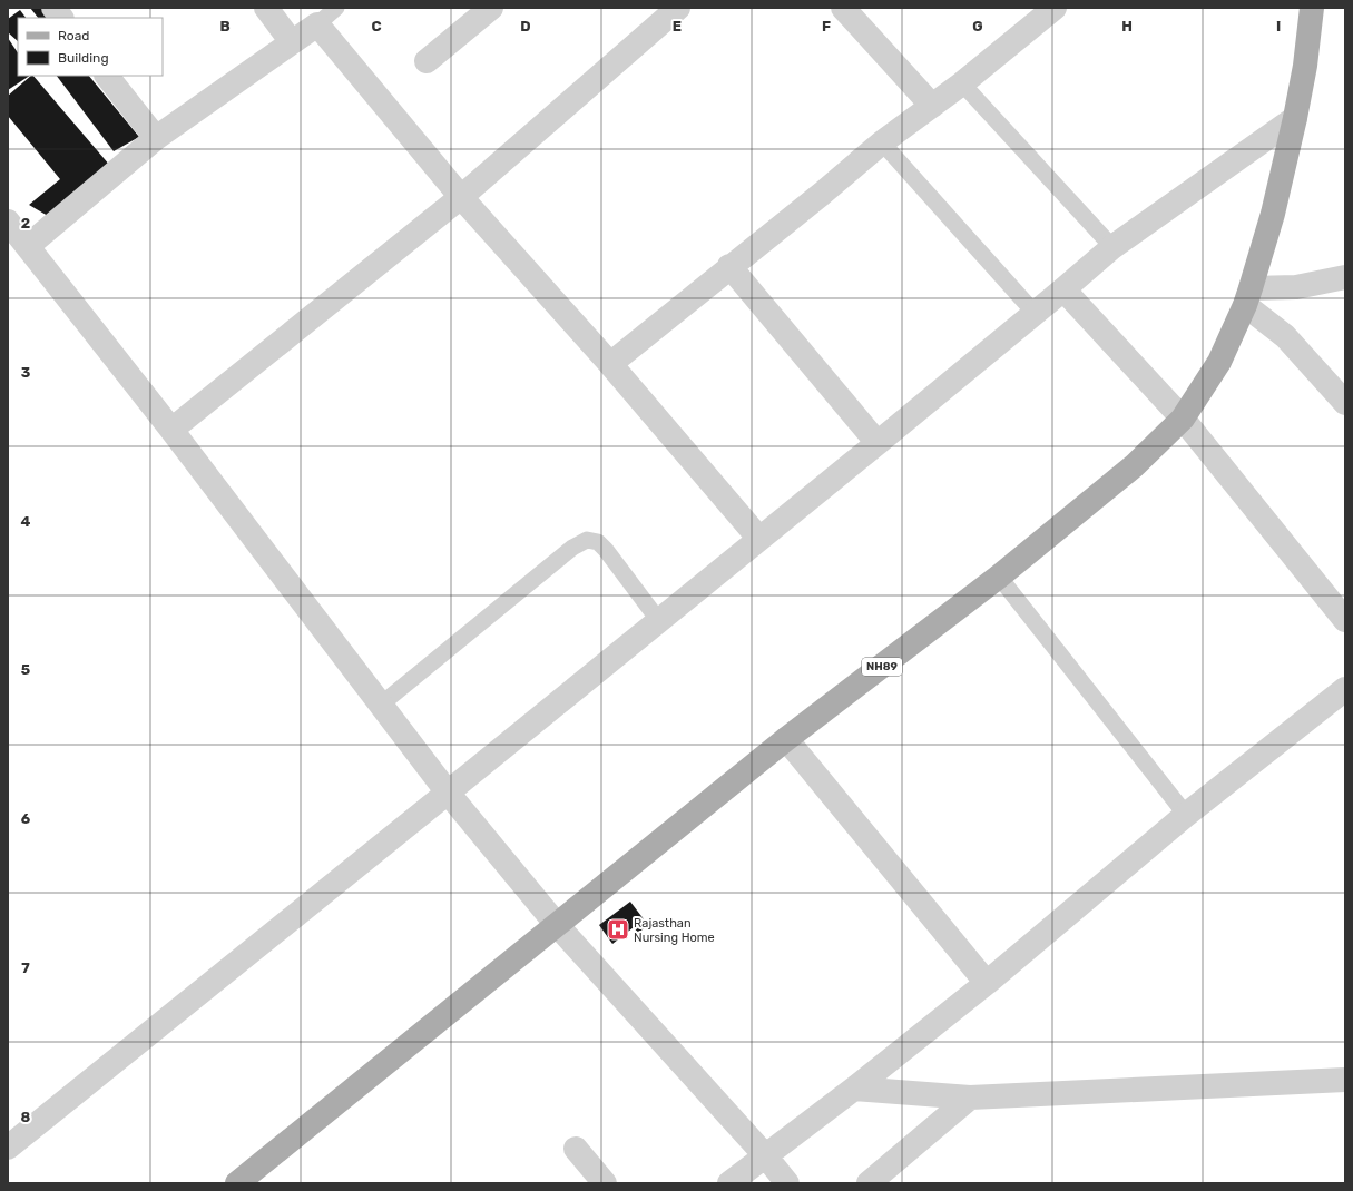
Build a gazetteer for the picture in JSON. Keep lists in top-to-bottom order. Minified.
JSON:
{"streets":{"main road":["NH89"]},"places":{"hospital":["Rajasthan Nursing Home"]},"legend":["Road","Building"],"grid":{"columns":["B","C","D","E","F","G","H","I"],"rows":["2","3","4","5","6","7","8"]}}
